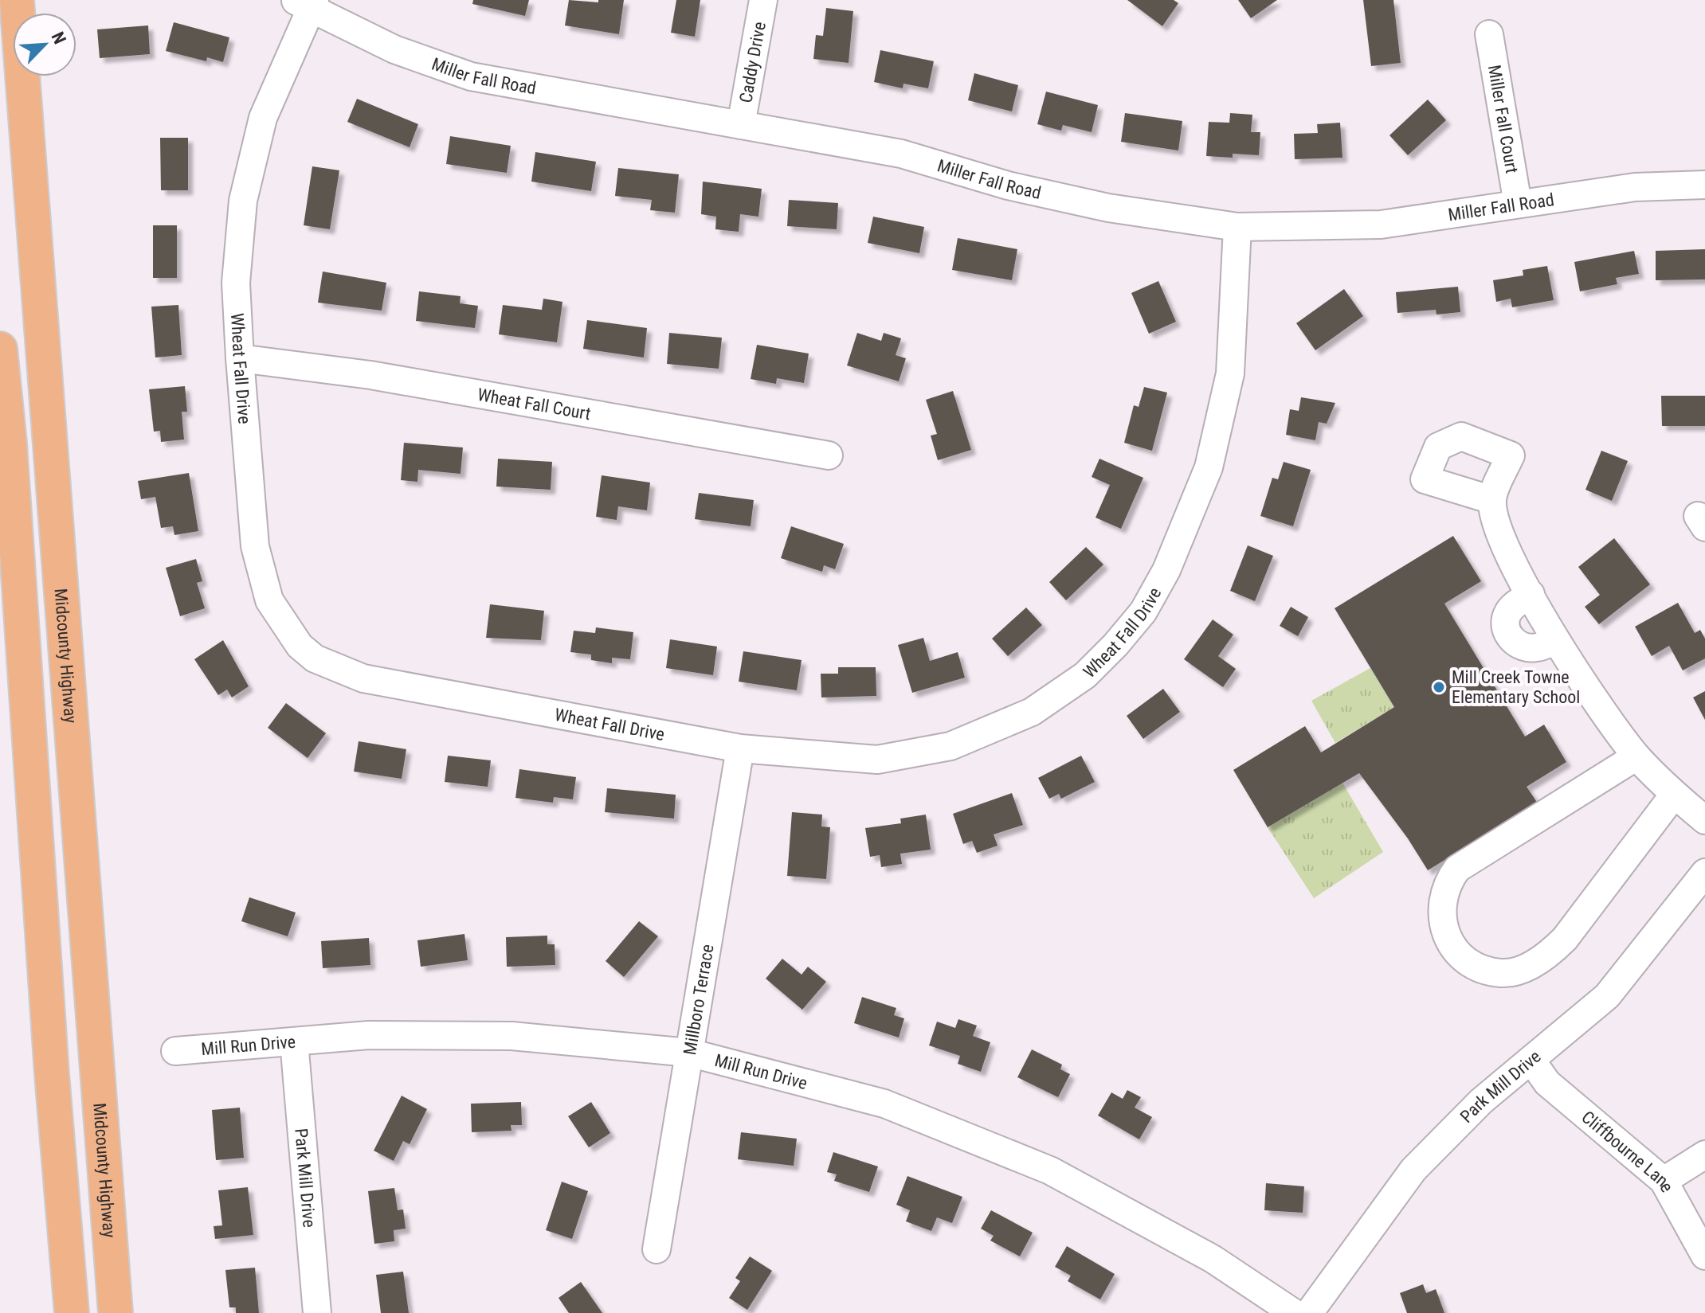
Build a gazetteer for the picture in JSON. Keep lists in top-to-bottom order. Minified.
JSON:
{"streets":{"main road":["Midcounty Highway"],"street":["Caddy Drive","Miller Fall Road","Miller Fall Court","Wheat Fall Drive","Wheat Fall Court","Millboro Terrace","Mill Run Drive","Park Mill Drive","Cliffbourne Lane"]},"crossings":[["Caddy Drive","Miller Fall Road"],["Miller Fall Road","Miller Fall Court"],["Miller Fall Road","Wheat Fall Drive"],["Wheat Fall Drive","Wheat Fall Court"],["Wheat Fall Drive","Millboro Terrace"],["Millboro Terrace","Mill Run Drive"],["Mill Run Drive","Park Mill Drive"],["Park Mill Drive","Cliffbourne Lane"]],"places":["Mill Creek Towne Elementary School"],"north":"top right"}
